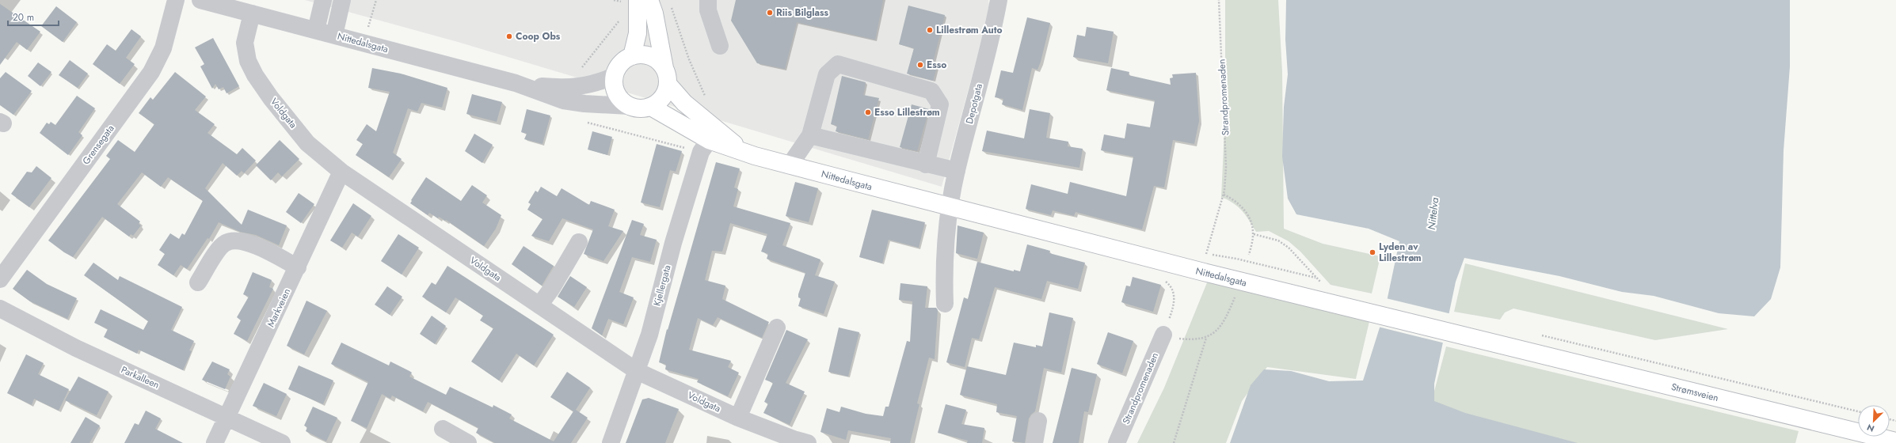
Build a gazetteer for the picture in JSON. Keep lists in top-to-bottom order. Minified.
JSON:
{"streets":{"main road":["Nittedalsgata","Strømsveien"],"street":["Strandpromenaden","Depotgata","Voldgata","Grensegata","Kjellergata","Markveien","Parkalleen"]},"crossings":[["Nittedalsgata","Depotgata"],["Nittedalsgata","Voldgata"],["Nittedalsgata","Kjellergata"],["Nittedalsgata","Strømsveien"],["Voldgata","Kjellergata"],["Voldgata","Markveien"],["Markveien","Parkalleen"]],"water":["Nittelva"],"places":["Riis Bilglass","Lillestrøm Auto","Coop Obs","Esso","Esso Lillestrøm","Lyden av Lillestrøm"],"scale_bar":"20 m","north":"bottom left"}
